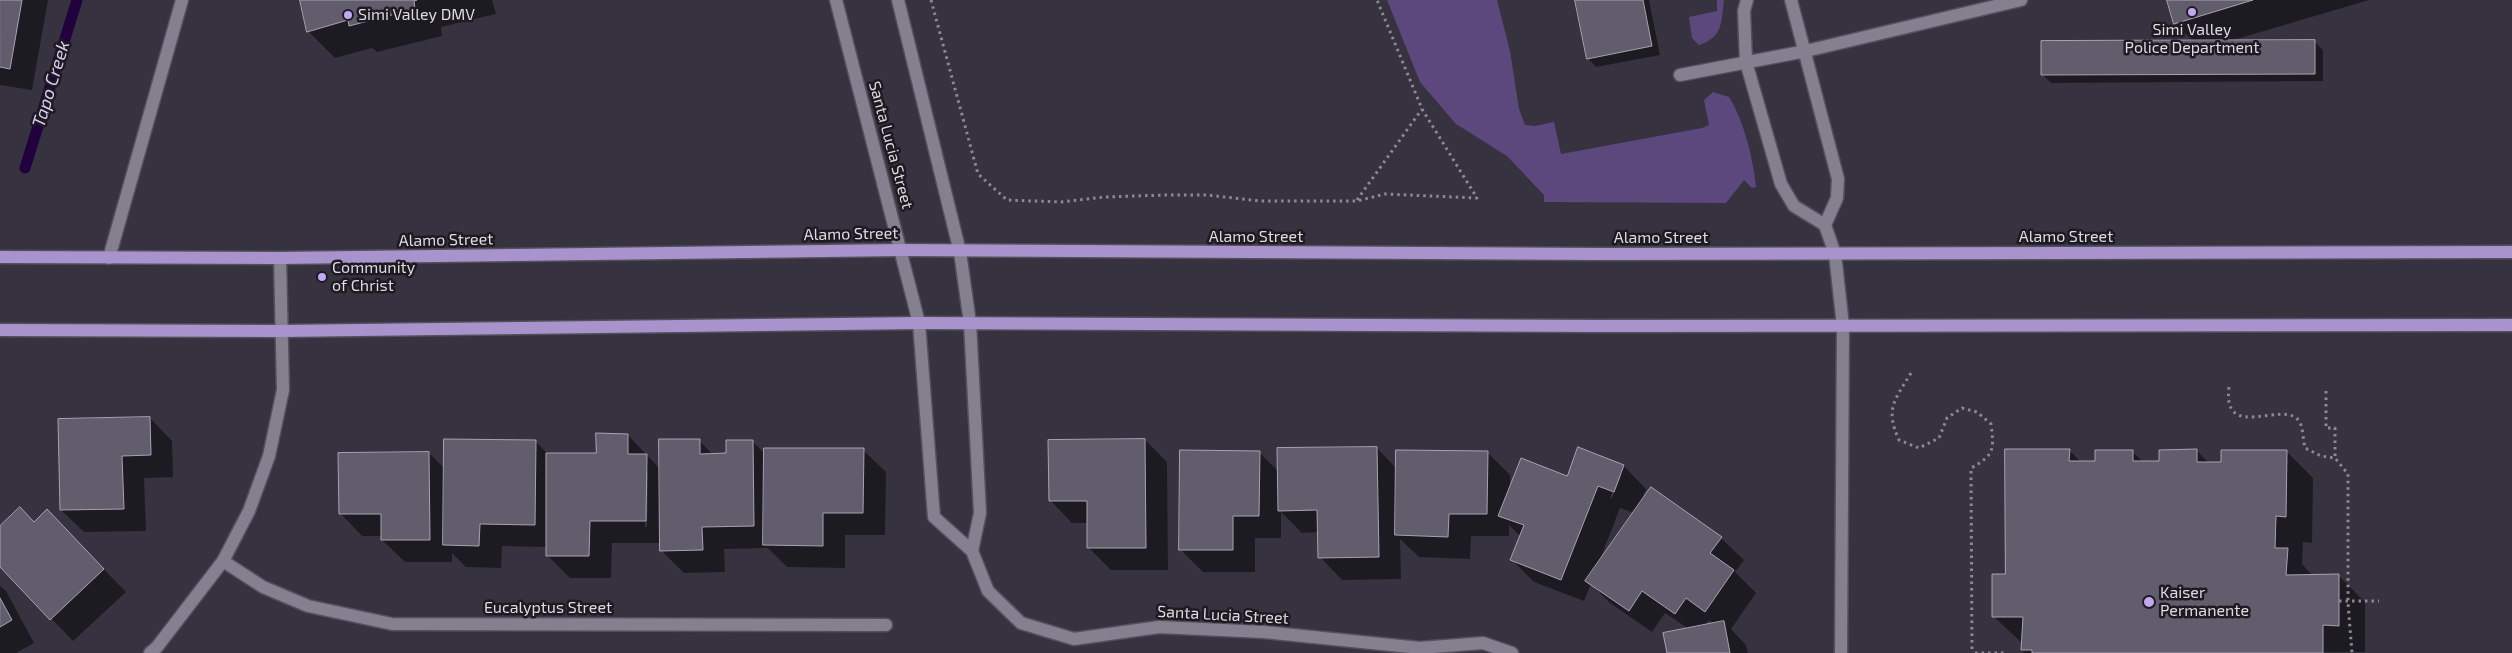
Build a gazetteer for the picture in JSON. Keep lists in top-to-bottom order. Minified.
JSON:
{"streets":{"main road":["Alamo Street"],"street":["Santa Lucia Street","Eucalyptus Street"]},"crossings":[["Santa Lucia Street","Alamo Street"]],"water":["Tapo Creek"],"places":["Simi Valley Police Department","Simi Valley DMV","Community of Christ","Kaiser Permanente"]}
